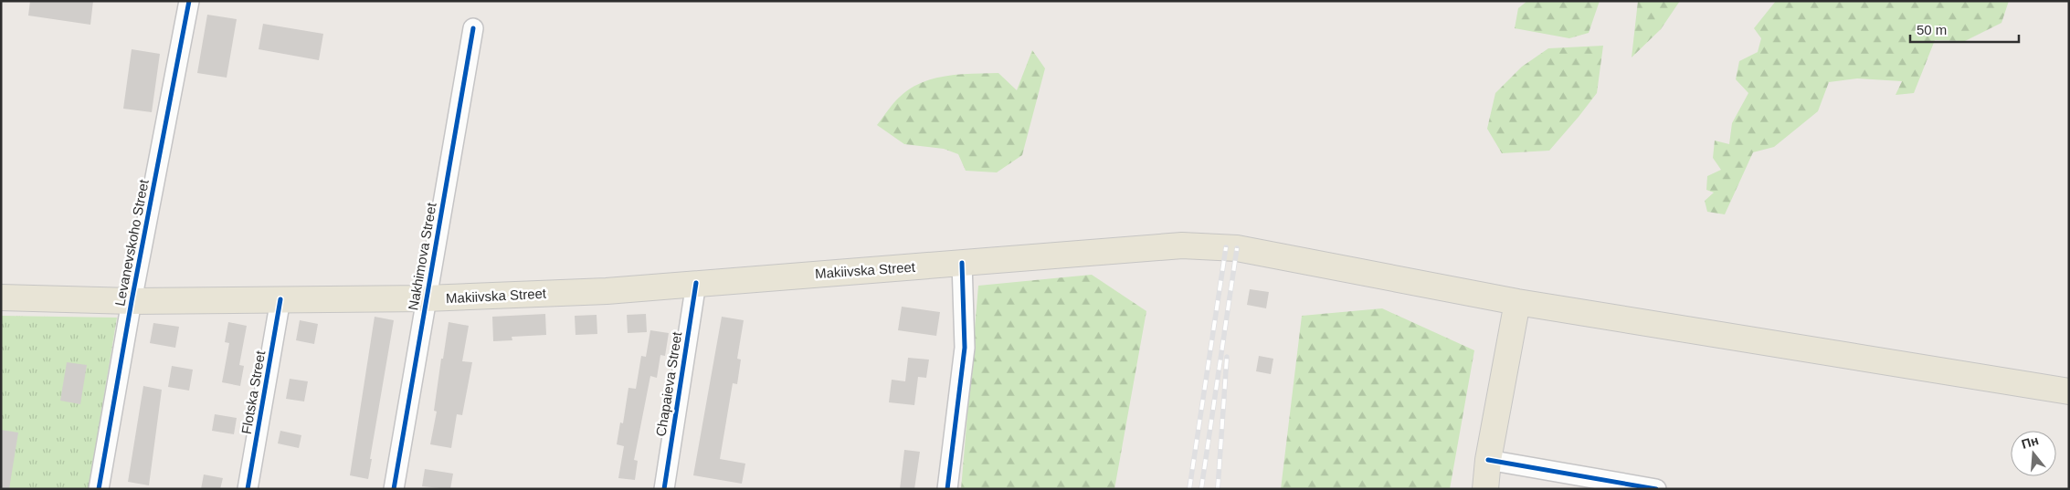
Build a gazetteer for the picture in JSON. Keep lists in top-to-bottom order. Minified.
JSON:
{"streets":{"main road":["Makiivska Street"],"street":["Levanevskoho Street","Nakhimova Street","Chapaieva Street","Flotska Street"]},"crossings":[["Levanevskoho Street","Makiivska Street"],["Nakhimova Street","Makiivska Street"],["Makiivska Street","Chapaieva Street"],["Makiivska Street","Flotska Street"]],"scale_bar":"50 m","north":"top"}
